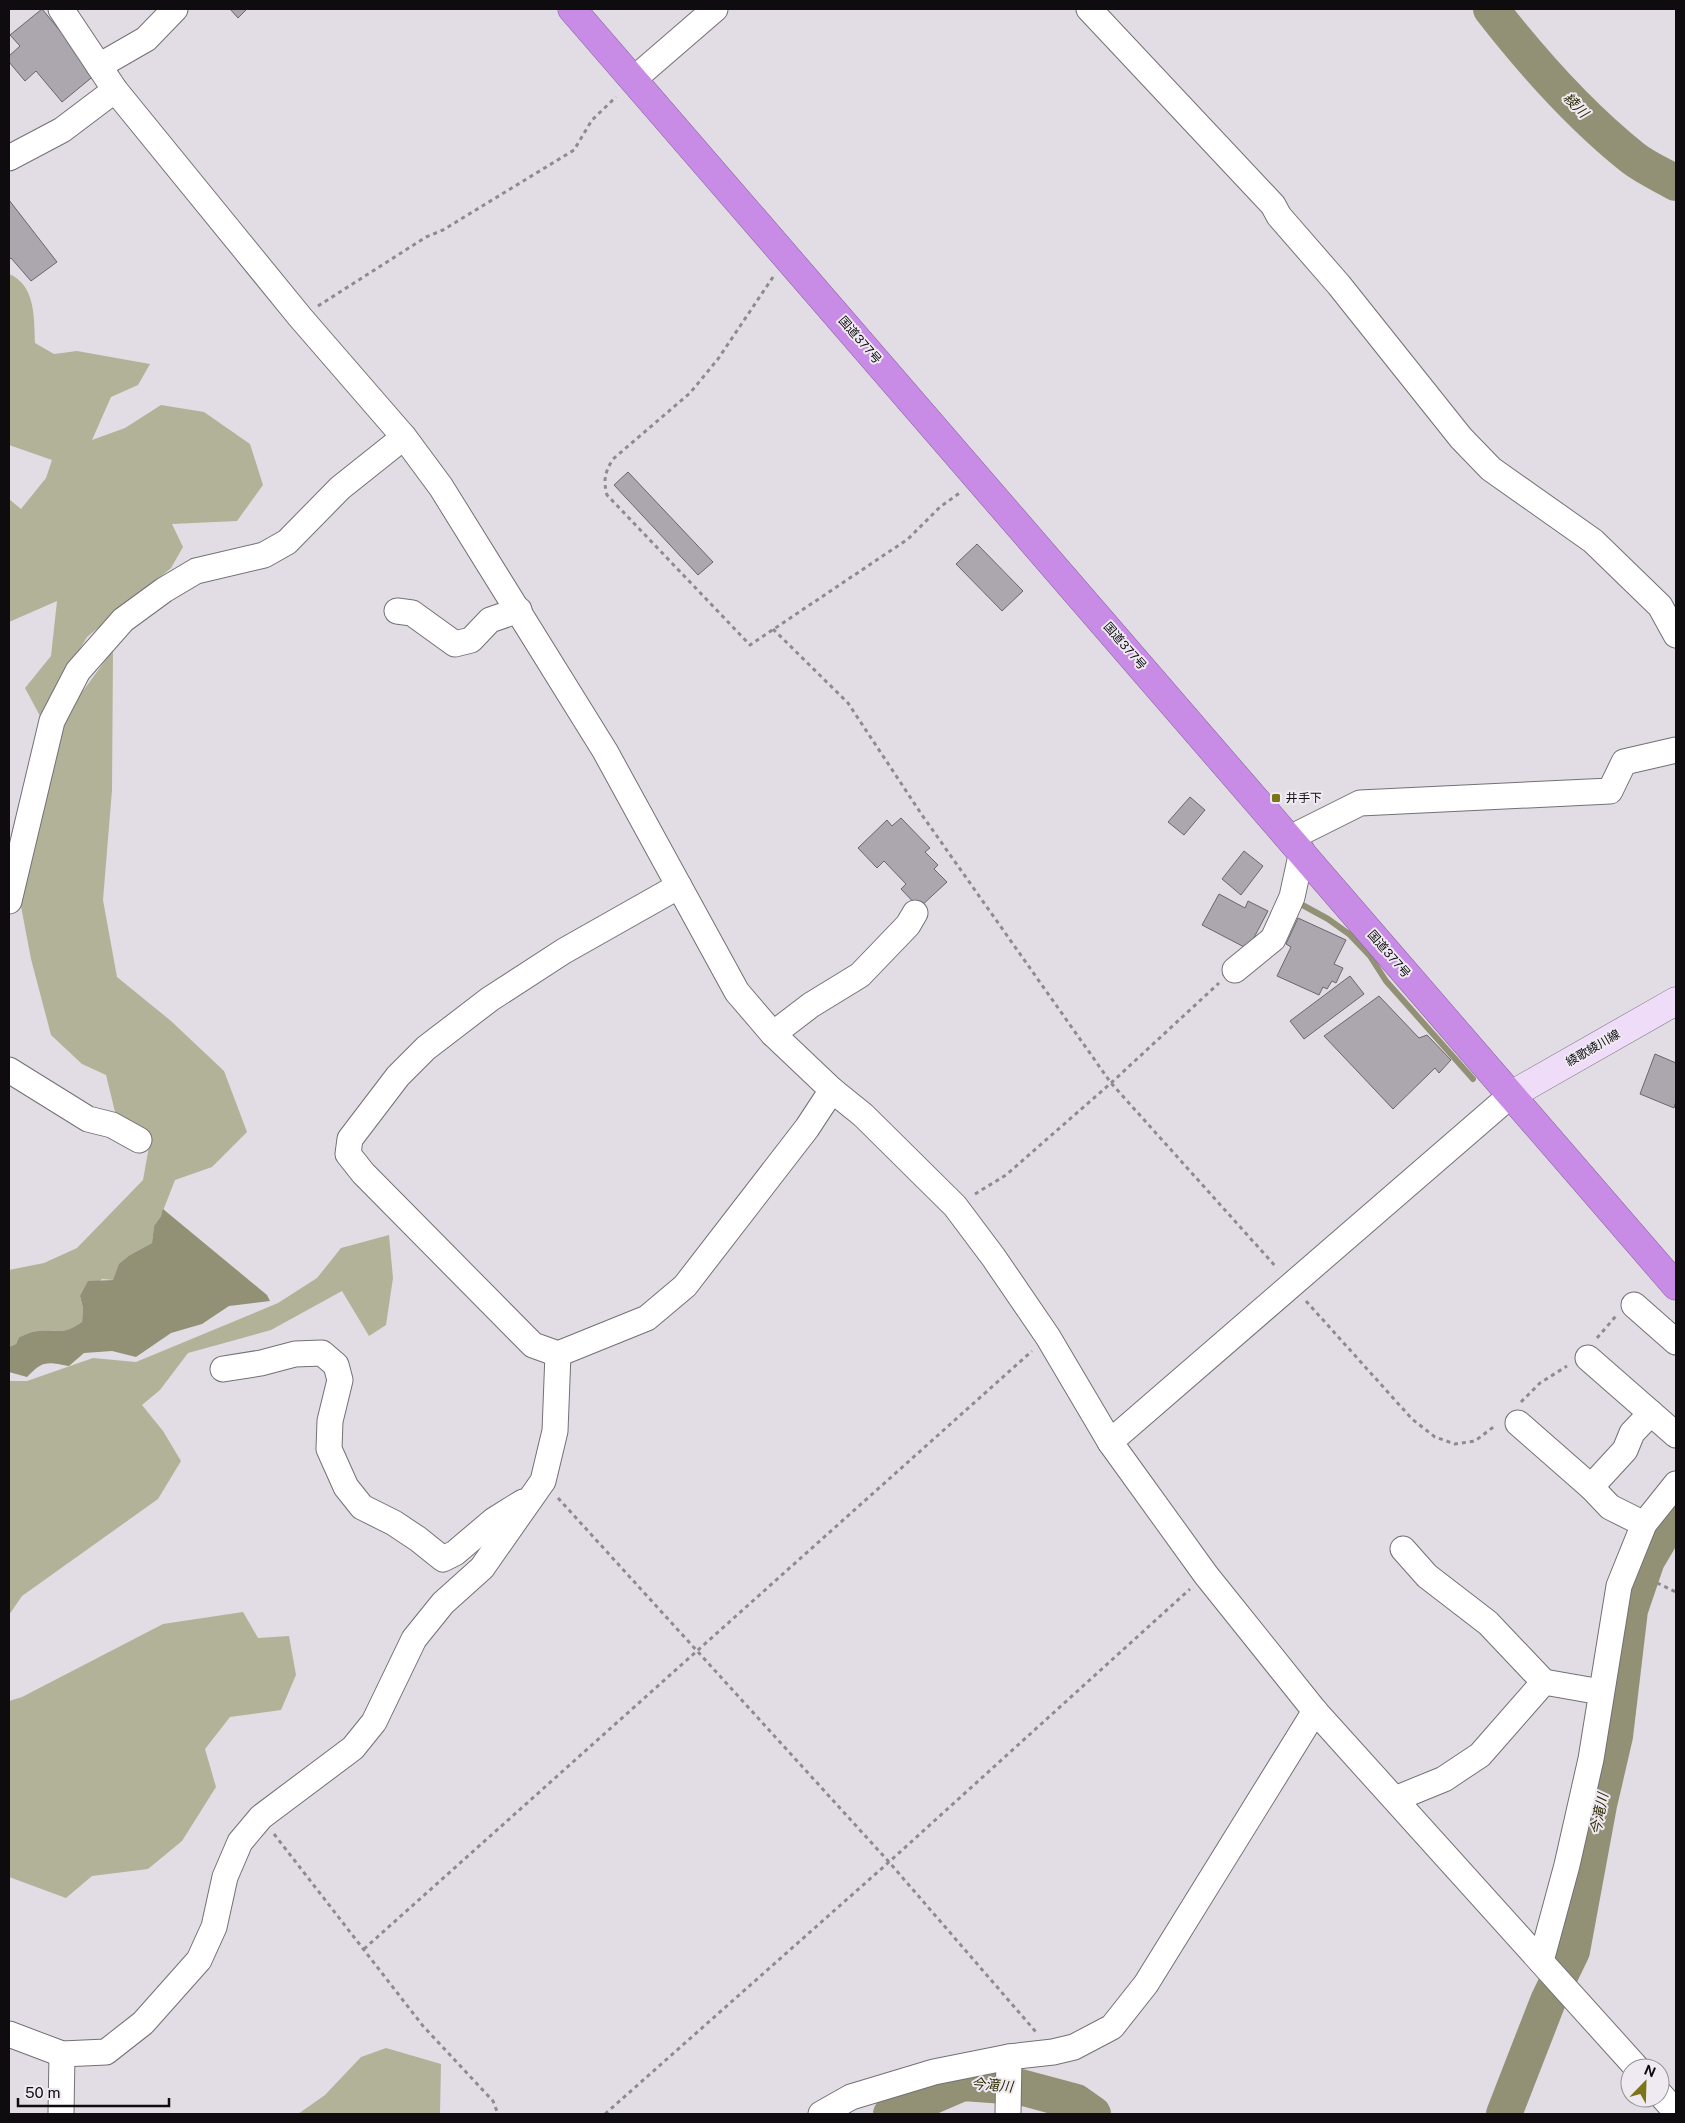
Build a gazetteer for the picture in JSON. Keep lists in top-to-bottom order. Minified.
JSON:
{"streets":{"highway":["国道377号"],"main road":["綾歌綾川線"]},"crossings":[["国道377号","綾歌綾川線"]],"water":["綾川","今滝川"],"places":{"transit":["井手下"]},"scale_bar":"50 m","north":"top right"}
